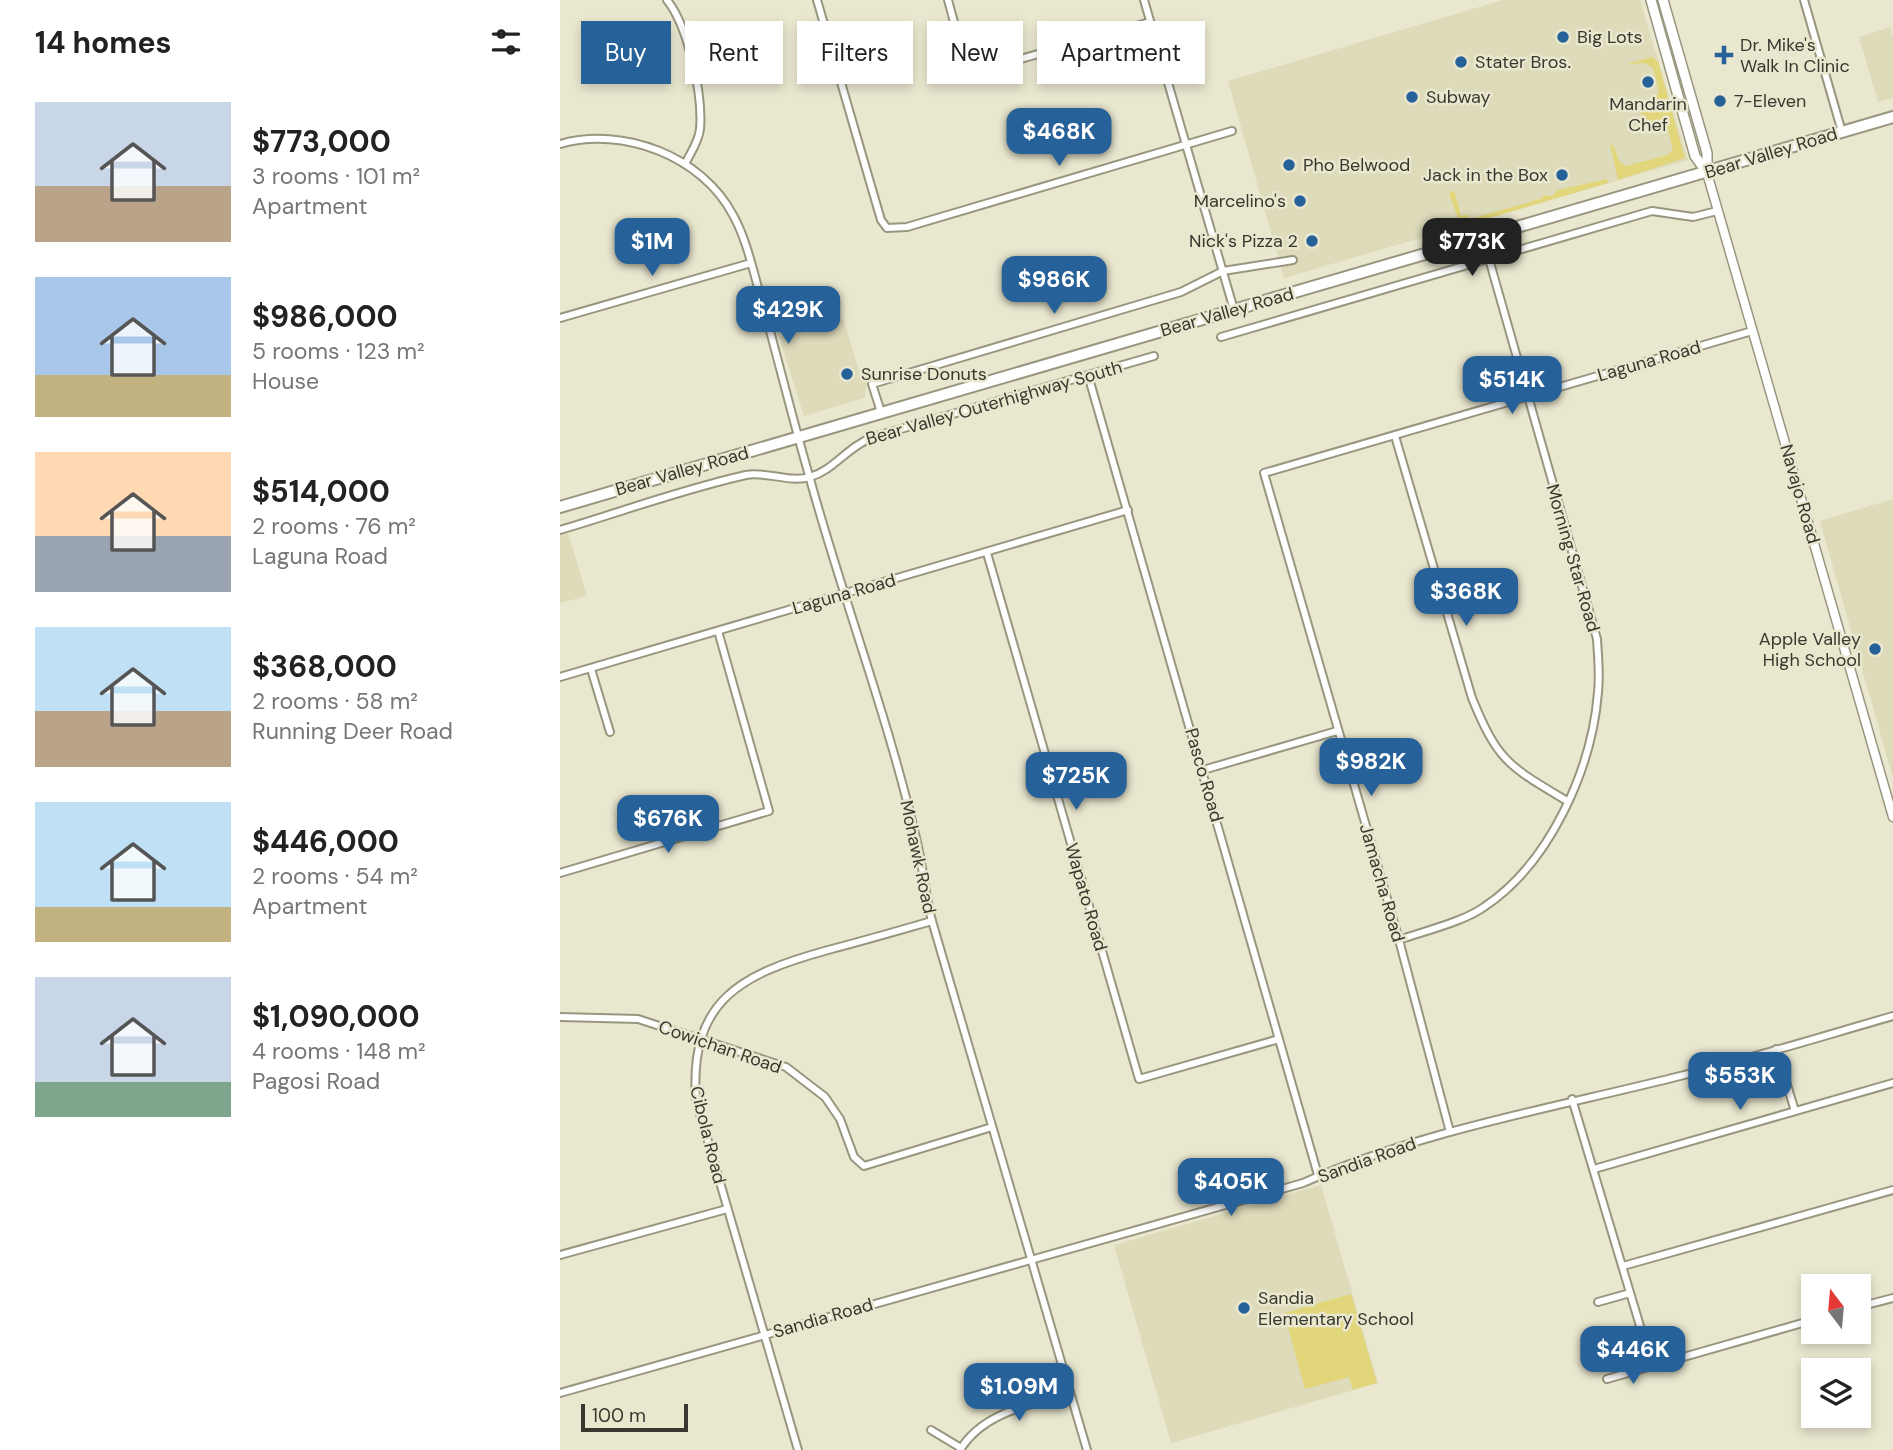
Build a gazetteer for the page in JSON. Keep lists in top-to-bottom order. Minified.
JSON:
{"streets":{"main road":["Bear Valley Road","Navajo Road"],"street":["Laguna Road","Bear Valley Outerhighway South","Morning Star Road","Pasco Road","Mohawk Road","Jamacha Road","Wapato Road","Cowichan Road","Cibola Road","Sandia Road"]},"crossings":[["Bear Valley Road","Navajo Road"],["Bear Valley Road","Mohawk Road"],["Laguna Road","Navajo Road"],["Laguna Road","Morning Star Road"],["Laguna Road","Pasco Road"],["Laguna Road","Mohawk Road"],["Laguna Road","Jamacha Road"],["Laguna Road","Wapato Road"],["Bear Valley Outerhighway South","Pasco Road"],["Bear Valley Outerhighway South","Mohawk Road"],["Morning Star Road","Jamacha Road"],["Pasco Road","Wapato Road"],["Pasco Road","Sandia Road"],["Mohawk Road","Cowichan Road"],["Mohawk Road","Cibola Road"],["Mohawk Road","Sandia Road"],["Jamacha Road","Sandia Road"],["Cowichan Road","Cibola Road"],["Cibola Road","Sandia Road"]],"places":{"other":["Big Lots","Stater Bros.","Mandarin Chef","Subway","7-Eleven","Pho Belwood","Jack in the Box","Marcelino's","Nick's Pizza 2","Sunrise Donuts","Apple Valley High School","Sandia Elementary School"],"health":["Dr. Mike's Walk In Clinic"]},"scale_bar":"100 m","north":"top","page":{"heading":"14 homes","chip":["Buy","Rent","Filters","New","Apartment"],"list":[{"name":"$773,000","note":"3 rooms · 101 m² · Apartment"},{"name":"$986,000","note":"5 rooms · 123 m² · House"},{"name":"$514,000","note":"2 rooms · 76 m² · Laguna Road"},{"name":"$368,000","note":"2 rooms · 58 m² · Running Deer Road"},{"name":"$446,000","note":"2 rooms · 54 m² · Apartment"},{"name":"$1,090,000","note":"4 rooms · 148 m² · Pagosi Road"}],"price":["$468K","$1M","$773K","$986K","$429K","$514K","$368K","$982K","$725K","$676K","$553K","$405K","$446K","$1.09M"],"scale":"100 m"}}
